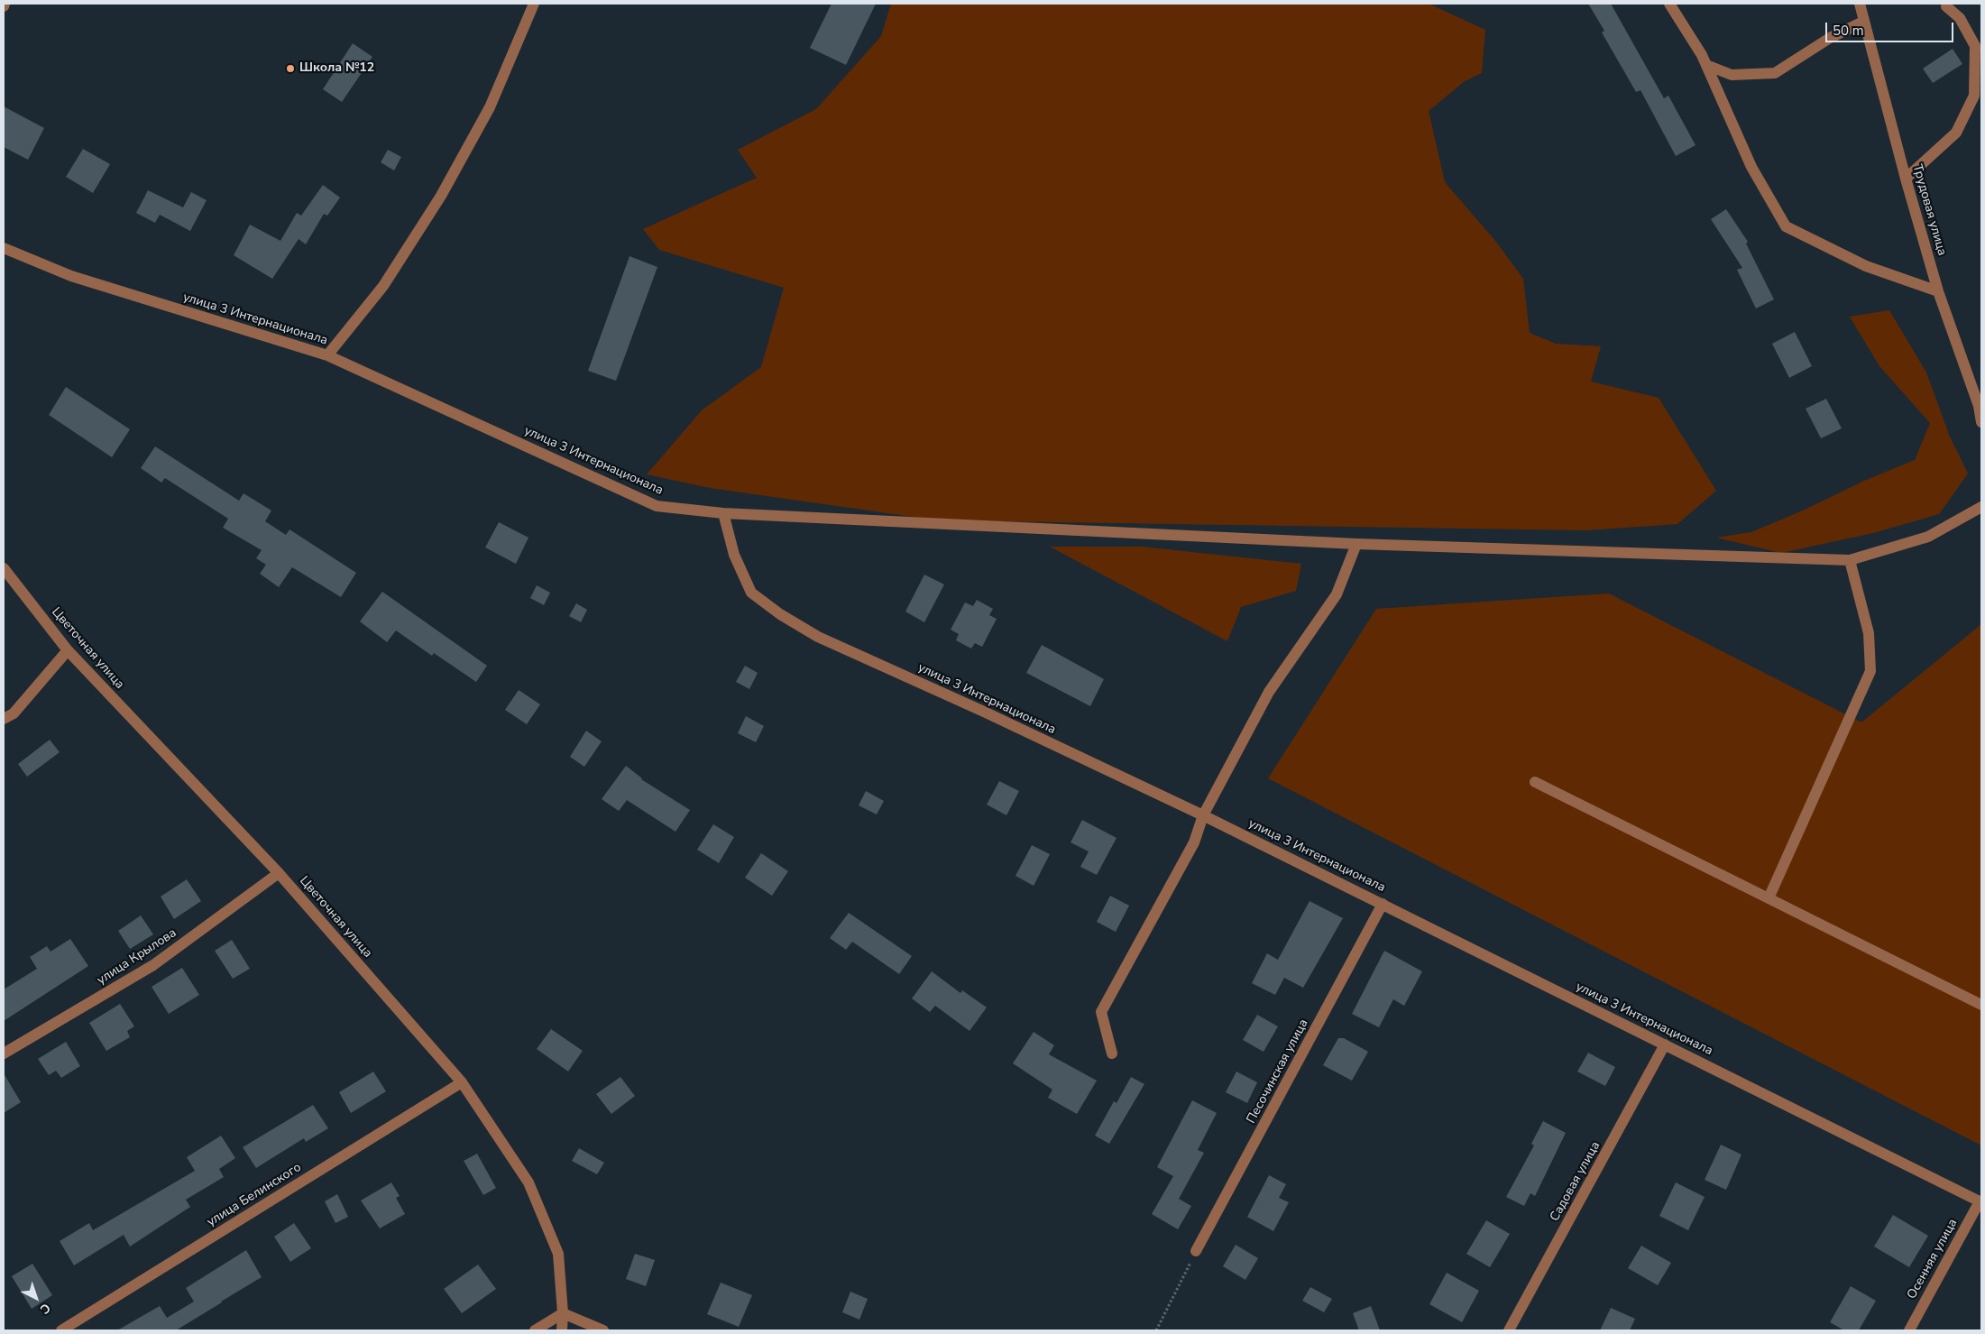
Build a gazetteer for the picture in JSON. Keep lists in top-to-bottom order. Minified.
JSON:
{"streets":{"street":["Трудовая улица","улица 3 Интернационала","Цветочная улица","улица Крылова","Песочинская улица","Садовая улица","улица Белинского","Осенняя улица"]},"crossings":[["улица 3 Интернационала","Песочинская улица"],["улица 3 Интернационала","Садовая улица"],["улица 3 Интернационала","Осенняя улица"],["Цветочная улица","улица Крылова"],["Цветочная улица","улица Белинского"]],"places":["Школа №12"],"scale_bar":"50 m","north":"bottom right"}
